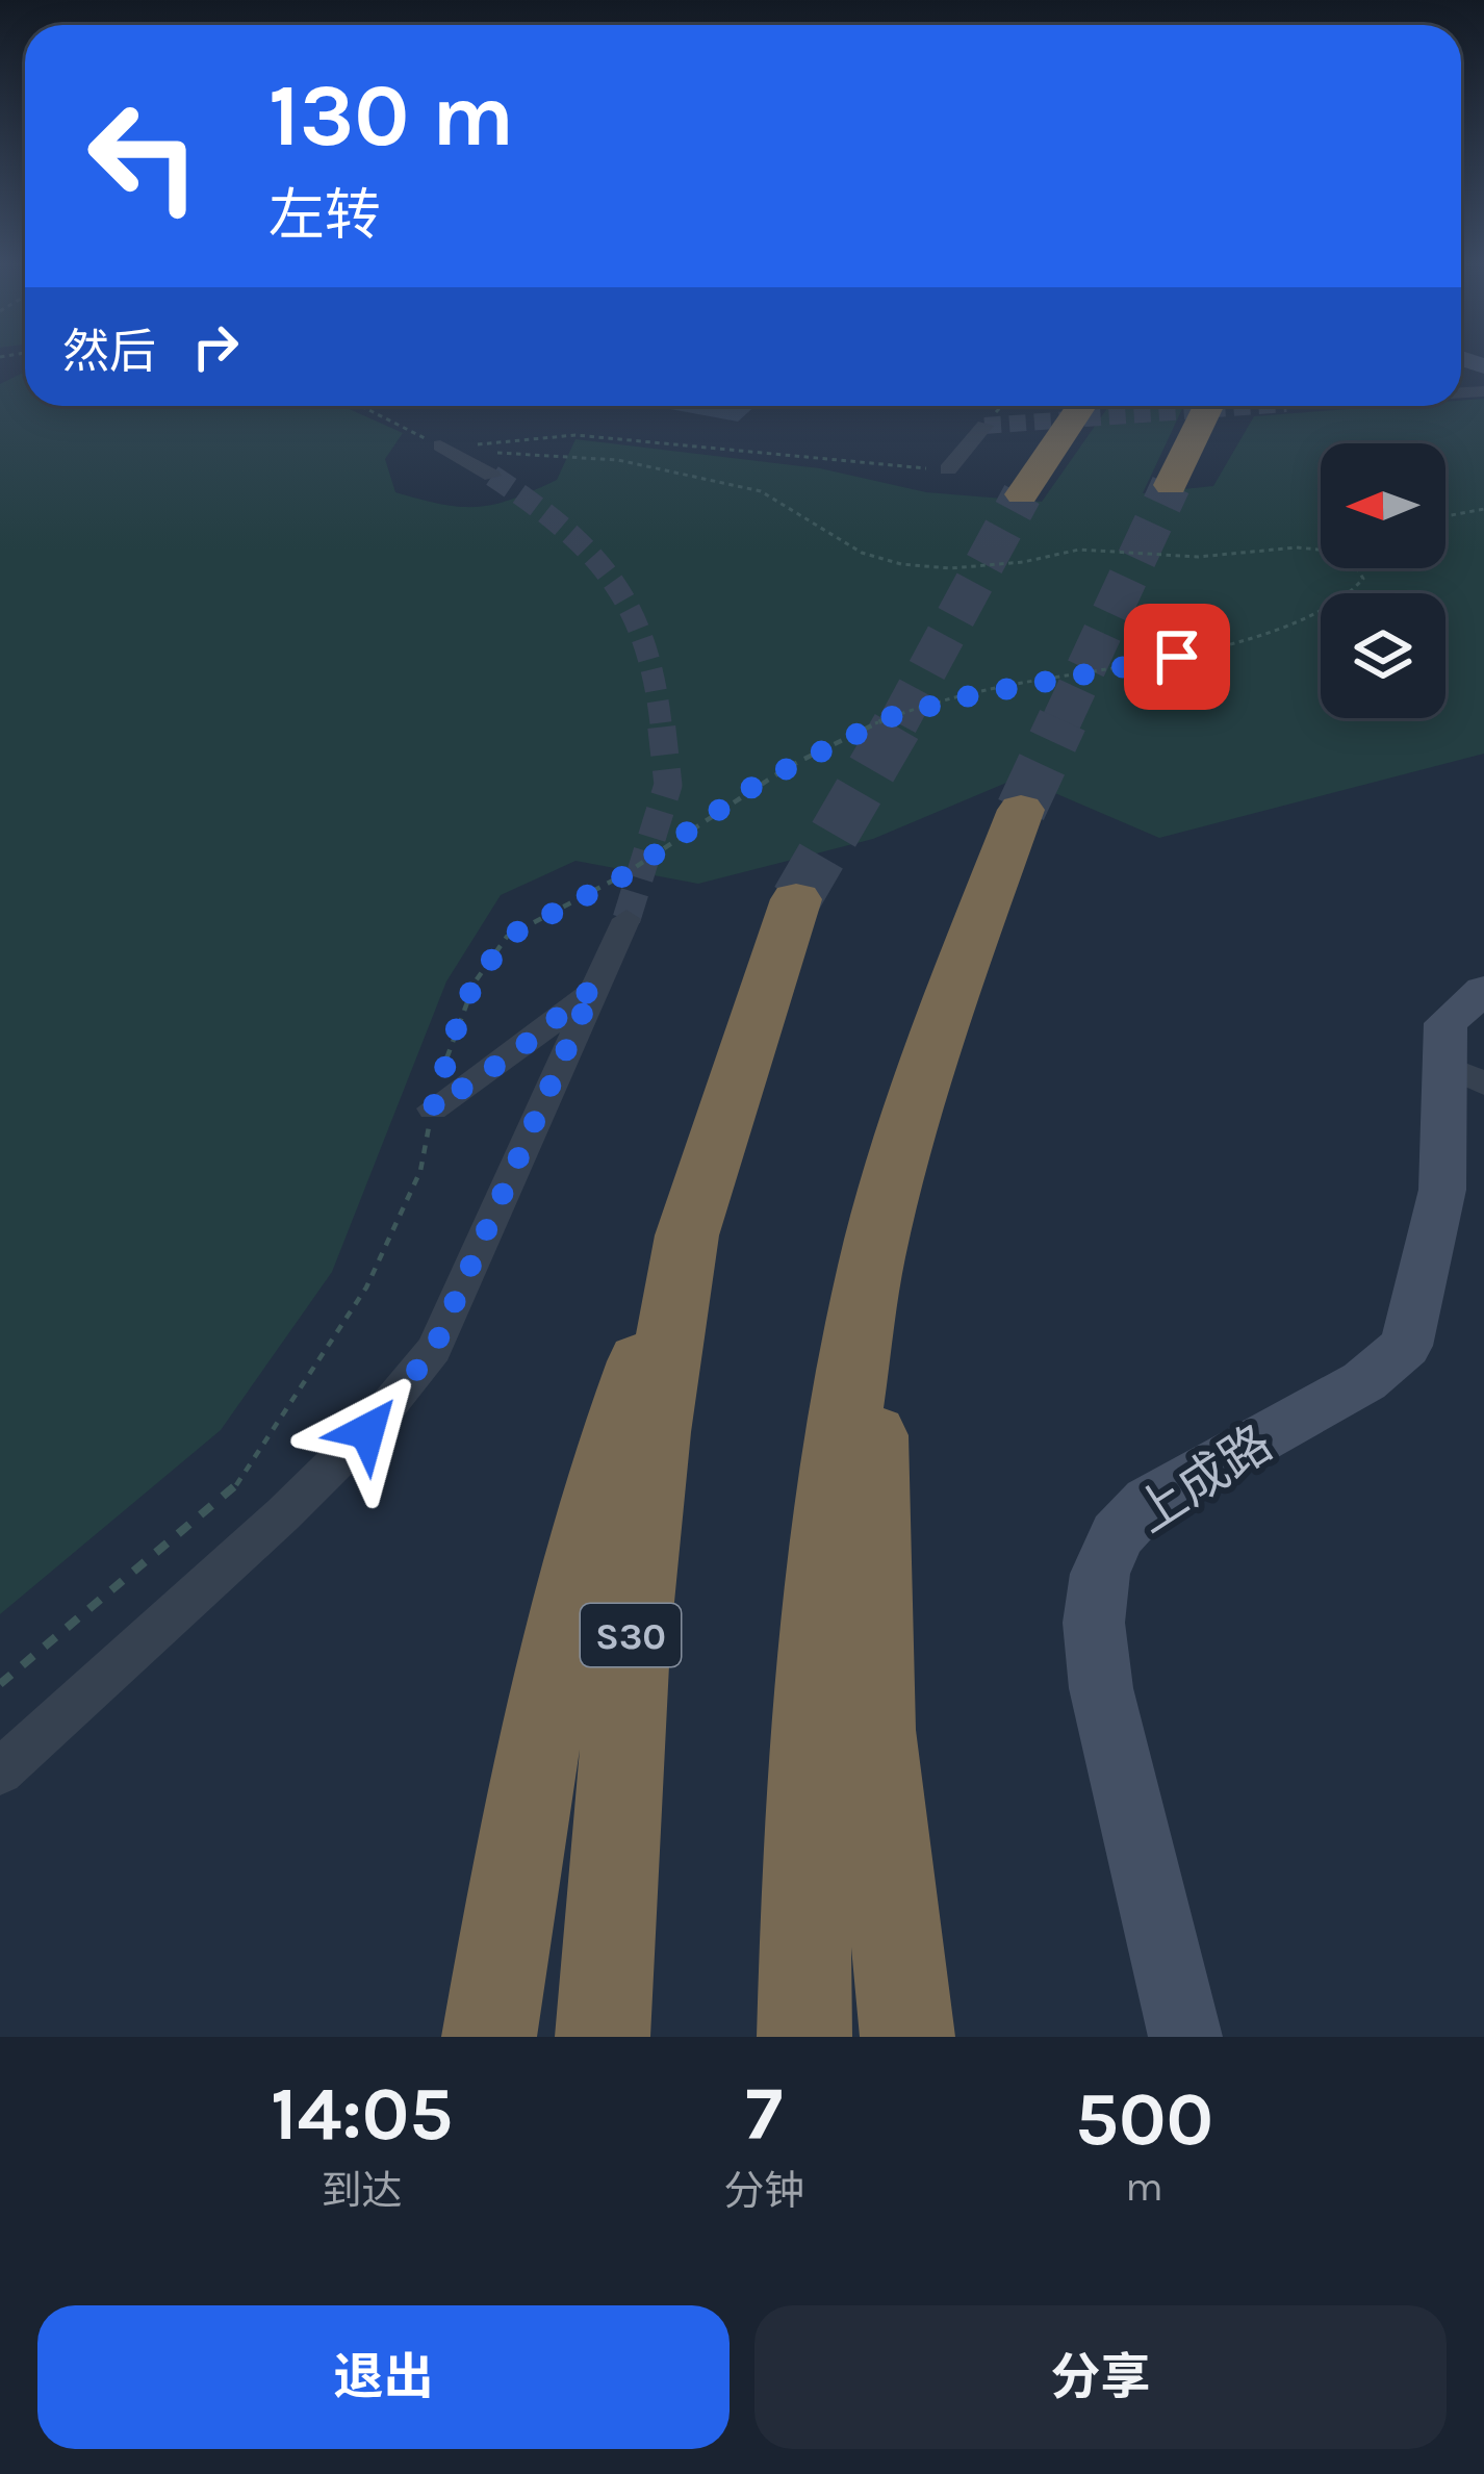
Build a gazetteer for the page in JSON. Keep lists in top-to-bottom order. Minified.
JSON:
{"streets":{"highway":["S30"],"street":["上成路"]},"north":"left","page":{"turn":["130 m","左转"],"then":"然后","eta":["14:05","到达","7","分钟","500","m"],"buttons":["退出","分享"]}}
